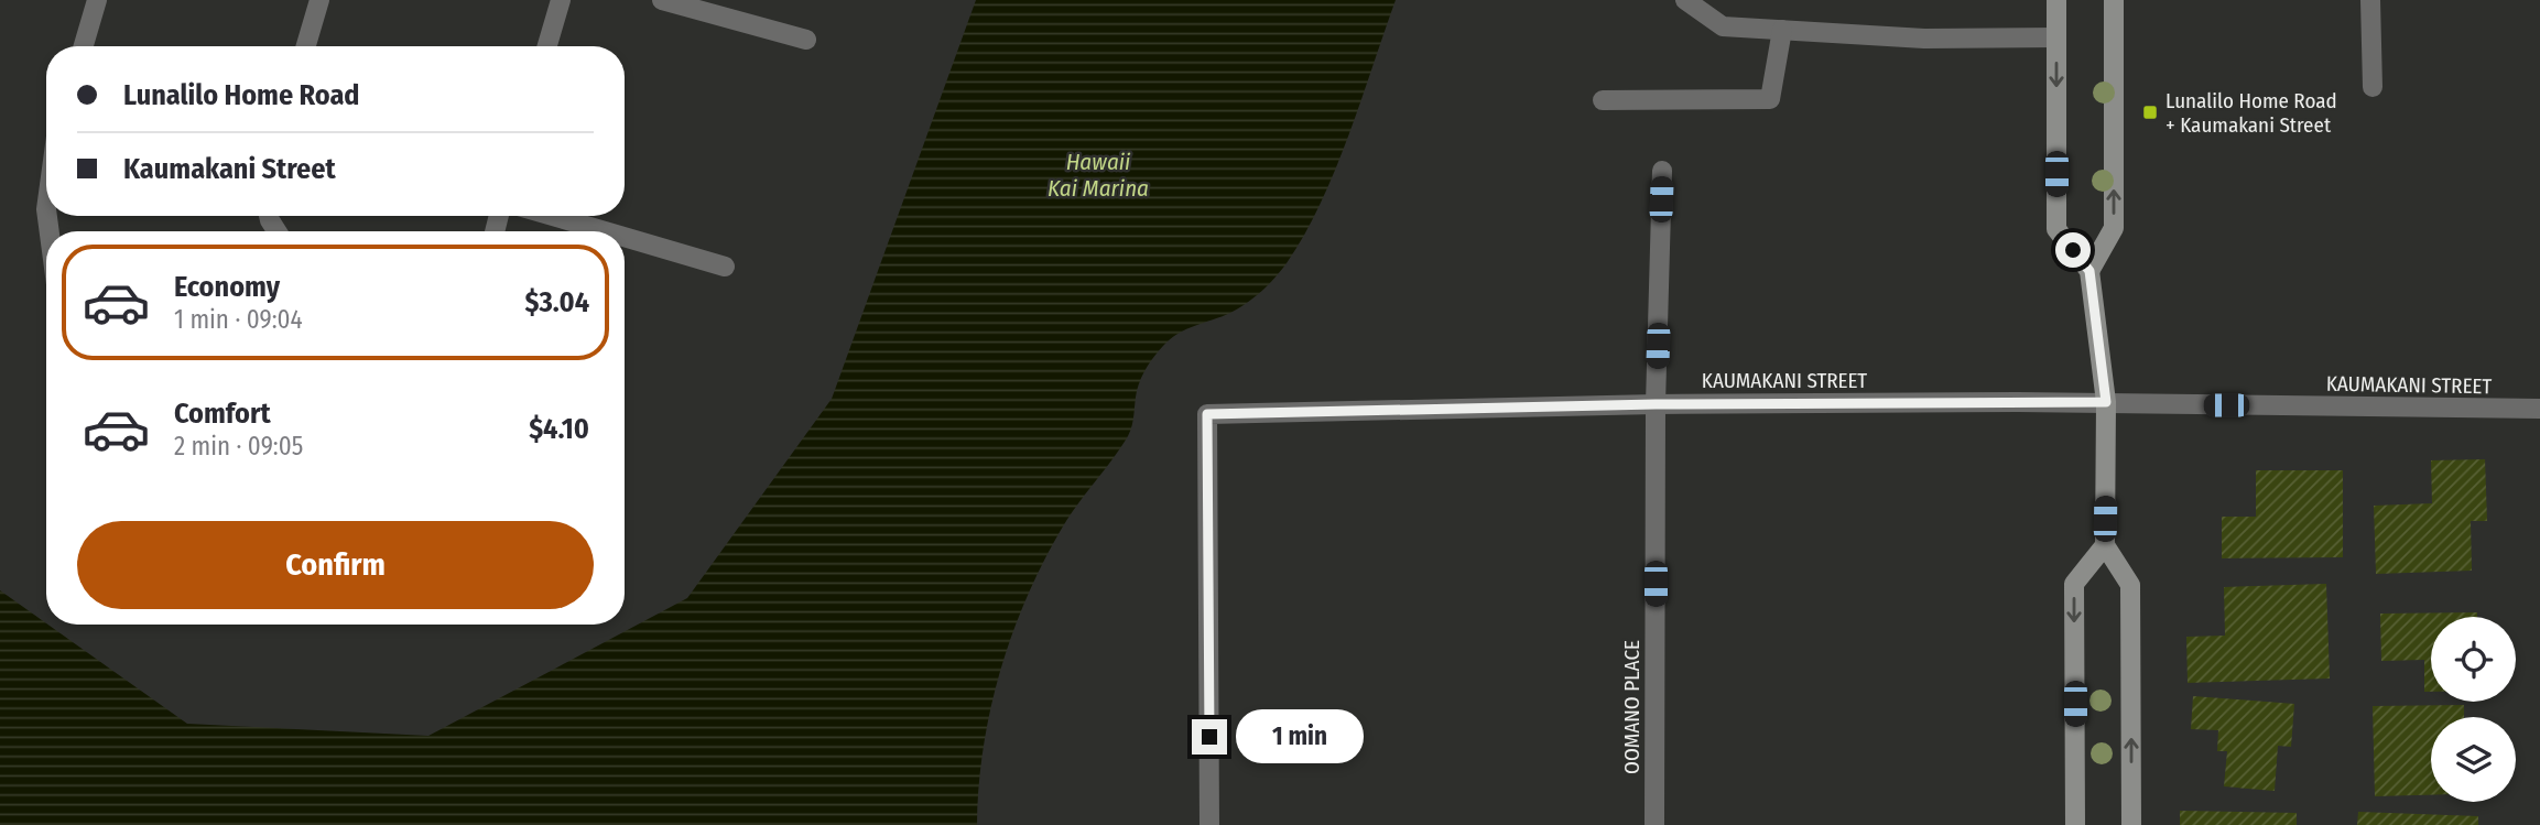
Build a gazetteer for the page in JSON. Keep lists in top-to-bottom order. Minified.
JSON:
{"streets":{"street":["KAUMAKANI STREET","OOMANO PLACE"]},"crossings":[["KAUMAKANI STREET","OOMANO PLACE"]],"water":["Hawaii Kai Marina"],"places":{"transit":["Lunalilo Home Road + Kaumakani Street"]},"page":{"banner":["Lunalilo Home Road","Kaumakani Street"],"list":[{"name":"Economy","note":"1 min · 09:04","value":"$3.04"},{"name":"Comfort","note":"2 min · 09:05","value":"$4.10"}],"buttons":"Confirm","bubble":"1 min"}}
